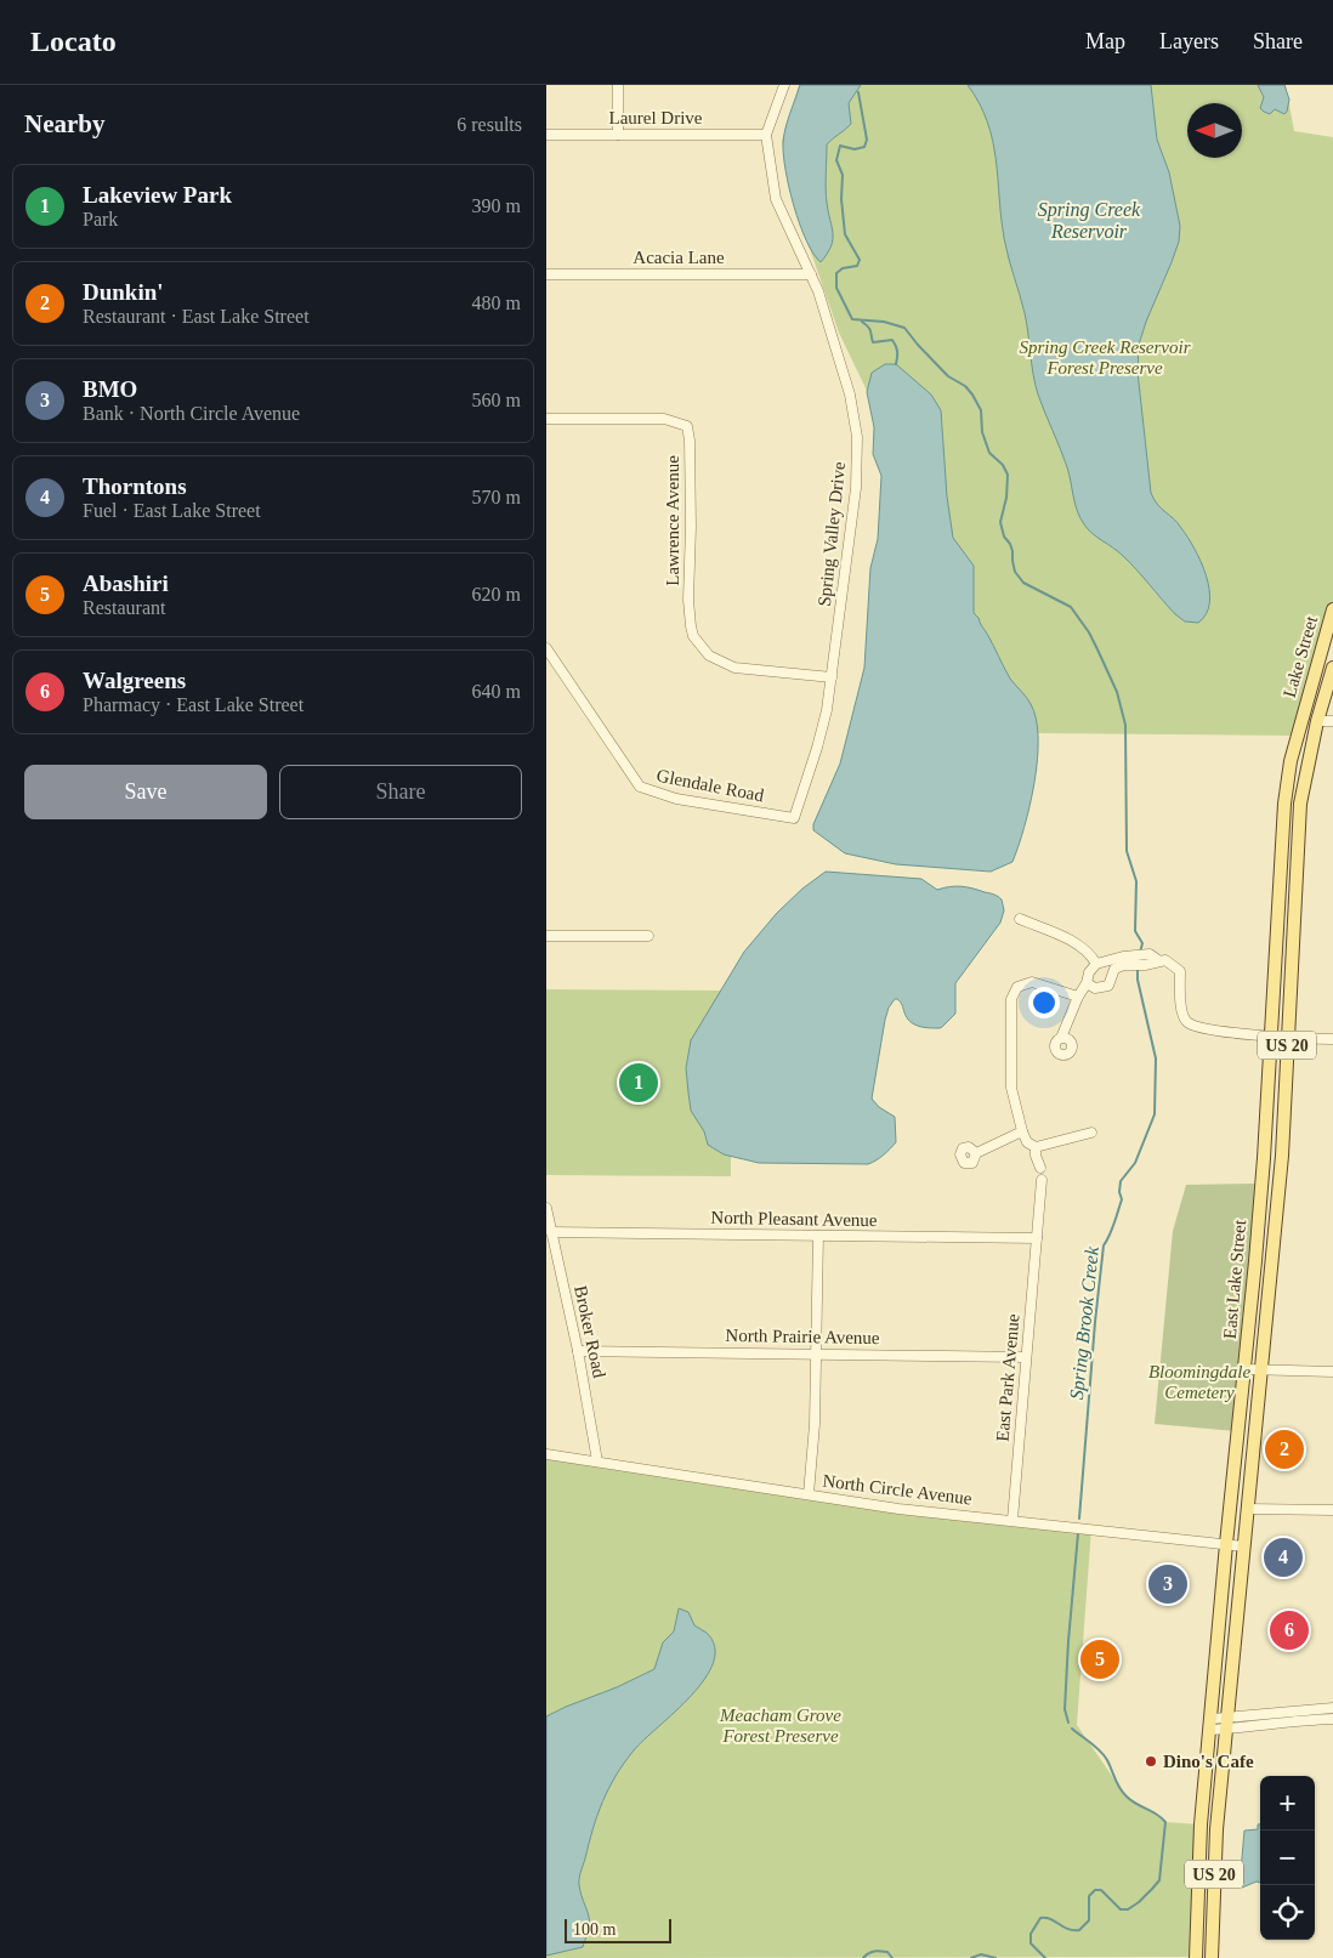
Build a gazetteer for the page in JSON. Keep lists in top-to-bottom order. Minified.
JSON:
{"streets":{"main road":["Lake Street","US 20","East Lake Street"],"street":["Laurel Drive","Acacia Lane","Lawrence Avenue","Spring Valley Drive","Glendale Road","North Pleasant Avenue","Broker Road","North Prairie Avenue","East Park Avenue","North Circle Avenue"]},"crossings":[["Laurel Drive","Spring Valley Drive"],["Acacia Lane","Spring Valley Drive"],["Lawrence Avenue","Spring Valley Drive"],["Spring Valley Drive","Glendale Road"],["Lake Street","East Lake Street"],["North Pleasant Avenue","Broker Road"],["North Pleasant Avenue","East Park Avenue"],["East Lake Street","North Circle Avenue"],["Broker Road","North Prairie Avenue"],["Broker Road","North Circle Avenue"],["North Prairie Avenue","East Park Avenue"],["East Park Avenue","North Circle Avenue"]],"water":["Spring Creek Reservoir","Spring Brook Creek"],"parks":["Spring Creek Reservoir Forest Preserve","Bloomingdale Cemetery","Meacham Grove Forest Preserve"],"places":["Dino's Cafe"],"scale_bar":"100 m","north":"left","page":{"header":"Locato","nav":["Map","Layers","Share"],"heading":["Nearby","6 results"],"list":[{"mark":"1","name":"Lakeview Park","note":"Park","value":"390 m"},{"mark":"2","name":"Dunkin'","note":"Restaurant · East Lake Street","value":"480 m"},{"mark":"3","name":"BMO","note":"Bank · North Circle Avenue","value":"560 m"},{"mark":"4","name":"Thorntons","note":"Fuel · East Lake Street","value":"570 m"},{"mark":"5","name":"Abashiri","note":"Restaurant","value":"620 m"},{"mark":"6","name":"Walgreens","note":"Pharmacy · East Lake Street","value":"640 m"}],"buttons":["Save","Share"],"pins":["1","2","4","3","6","5"],"map_buttons":["+","−"],"scale":"100 m"}}
